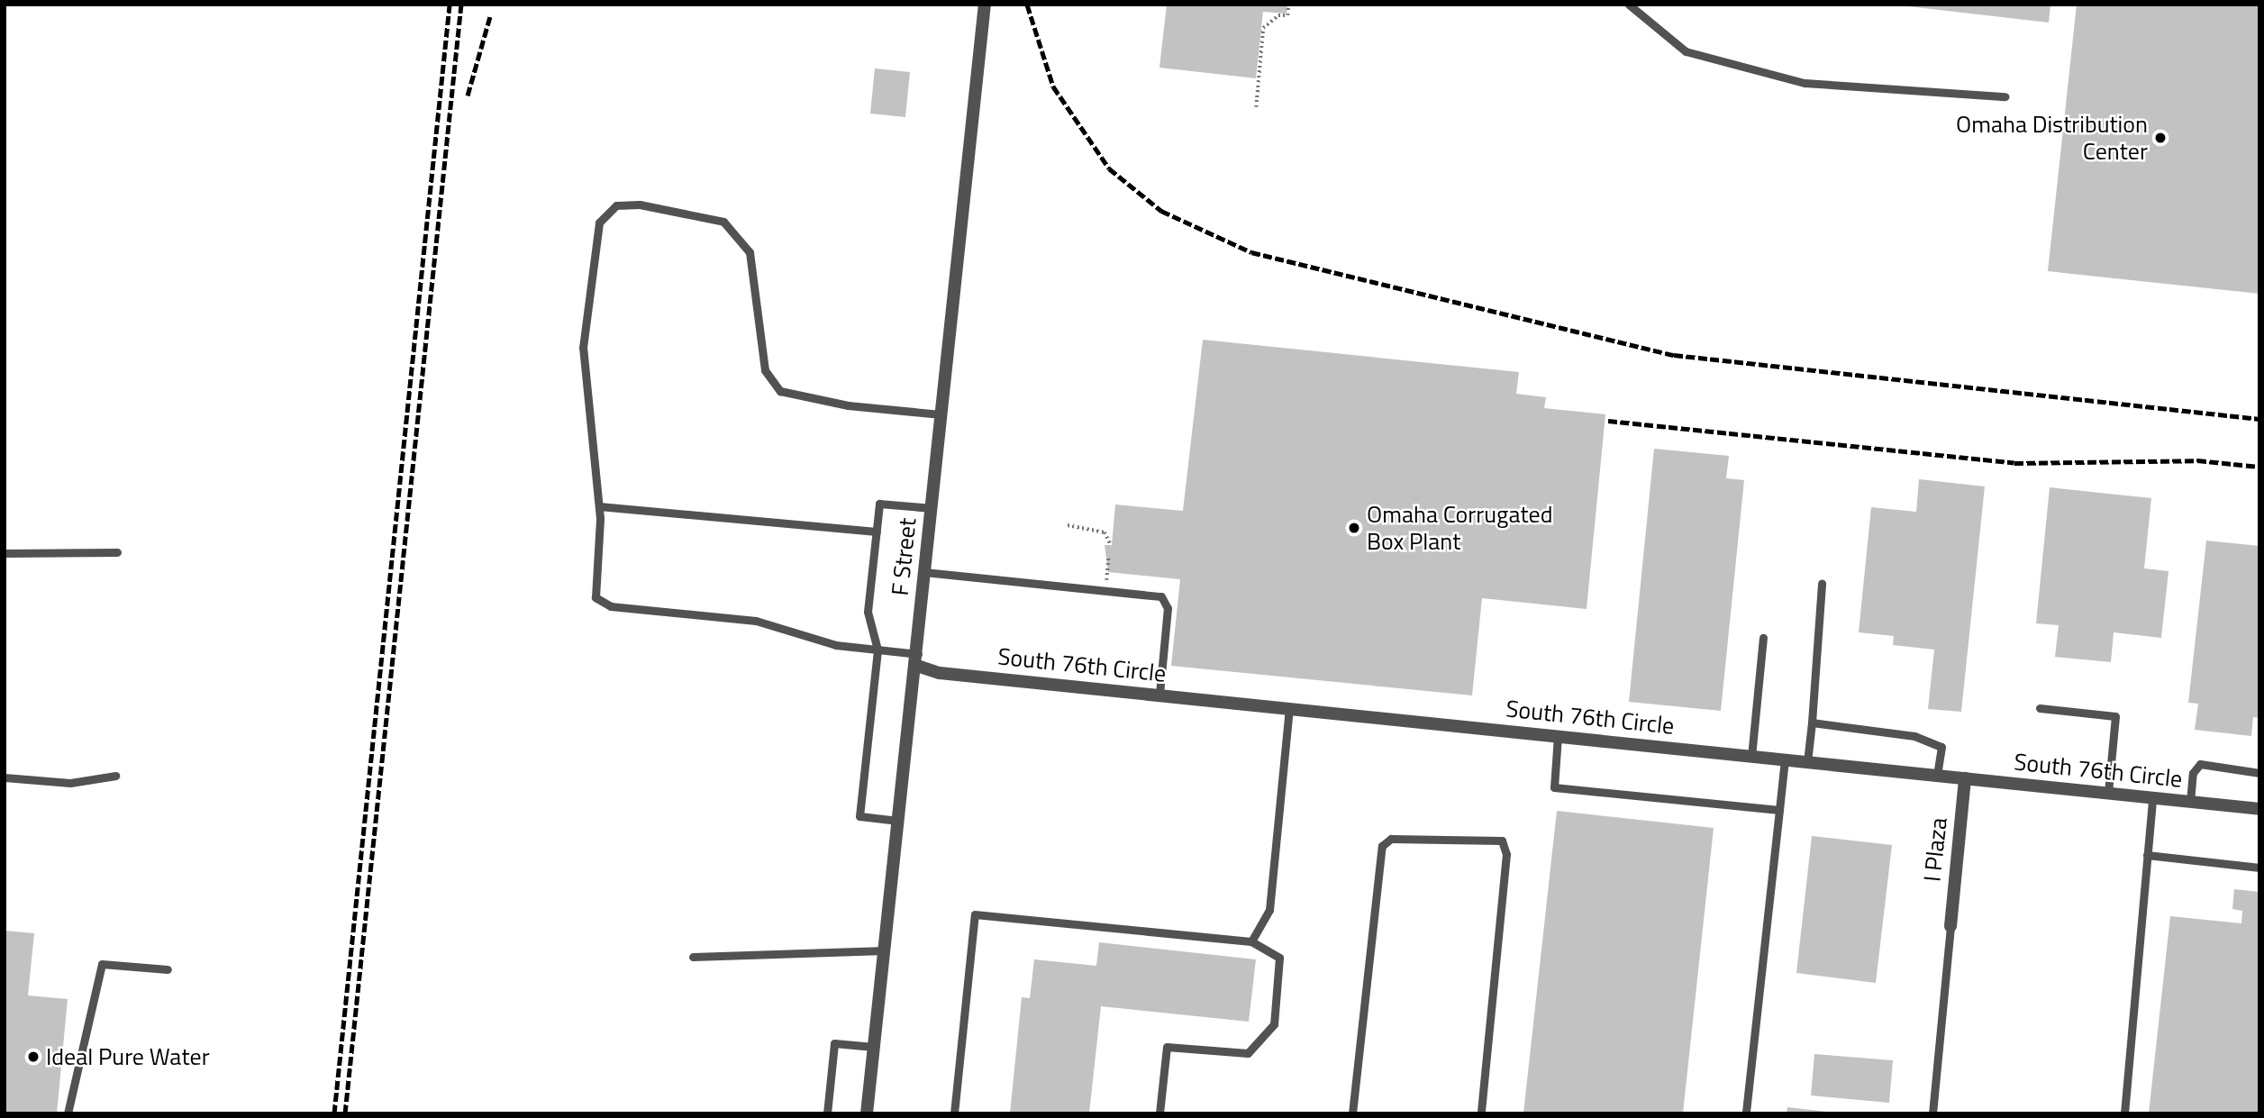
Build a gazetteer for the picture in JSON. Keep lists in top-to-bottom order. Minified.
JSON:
{"streets":{"street":["F Street","South 76th Circle","I Plaza"]},"crossings":[["F Street","South 76th Circle"],["South 76th Circle","I Plaza"]],"places":["Omaha Distribution Center","Omaha Corrugated Box Plant","Ideal Pure Water"]}
